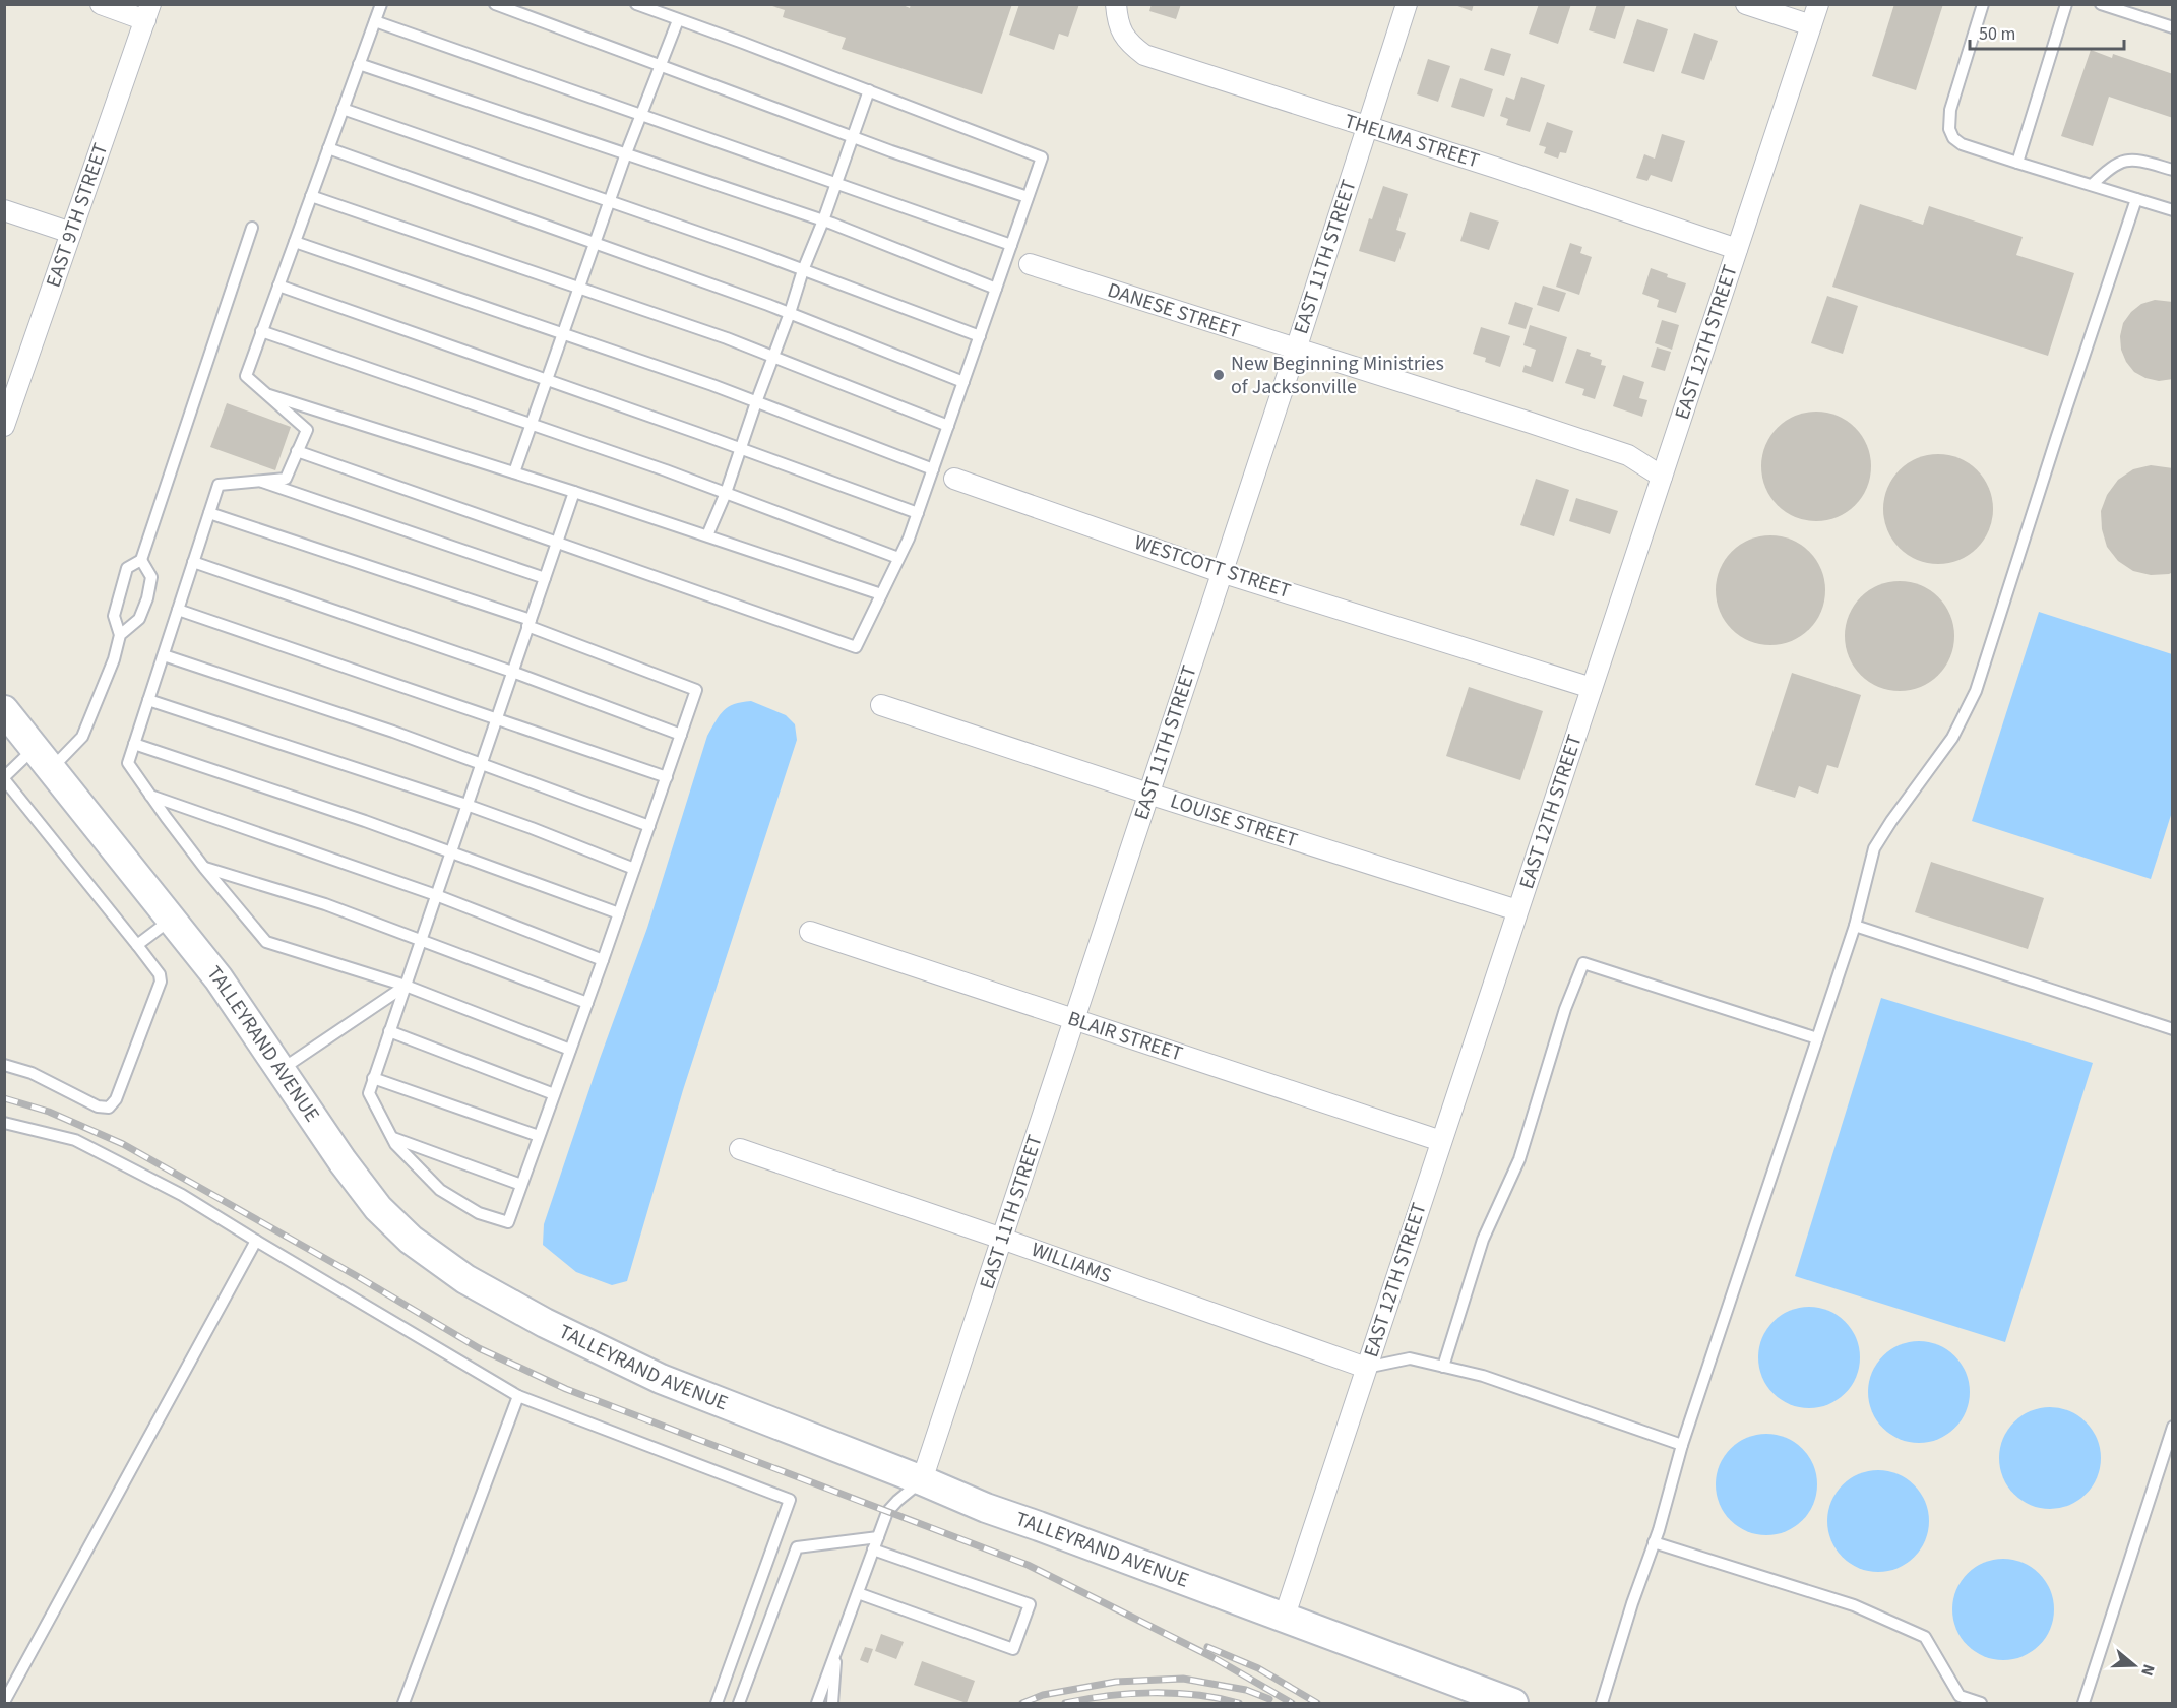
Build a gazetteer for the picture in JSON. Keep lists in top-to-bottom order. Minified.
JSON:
{"streets":{"street":["THELMA STREET","EAST 9TH STREET","EAST 11TH STREET","DANESE STREET","EAST 12TH STREET","WESTCOTT STREET","LOUISE STREET","BLAIR STREET","TALLEYRAND AVENUE","WILLIAMS"]},"crossings":[["THELMA STREET","EAST 11TH STREET"],["THELMA STREET","EAST 12TH STREET"],["EAST 11TH STREET","DANESE STREET"],["EAST 11TH STREET","WESTCOTT STREET"],["EAST 11TH STREET","LOUISE STREET"],["EAST 11TH STREET","BLAIR STREET"],["EAST 11TH STREET","TALLEYRAND AVENUE"],["EAST 11TH STREET","WILLIAMS"],["DANESE STREET","EAST 12TH STREET"],["EAST 12TH STREET","WESTCOTT STREET"],["EAST 12TH STREET","LOUISE STREET"],["EAST 12TH STREET","BLAIR STREET"],["EAST 12TH STREET","TALLEYRAND AVENUE"],["EAST 12TH STREET","WILLIAMS"]],"places":["New Beginning Ministries of Jacksonville"],"scale_bar":"50 m","north":"right"}
